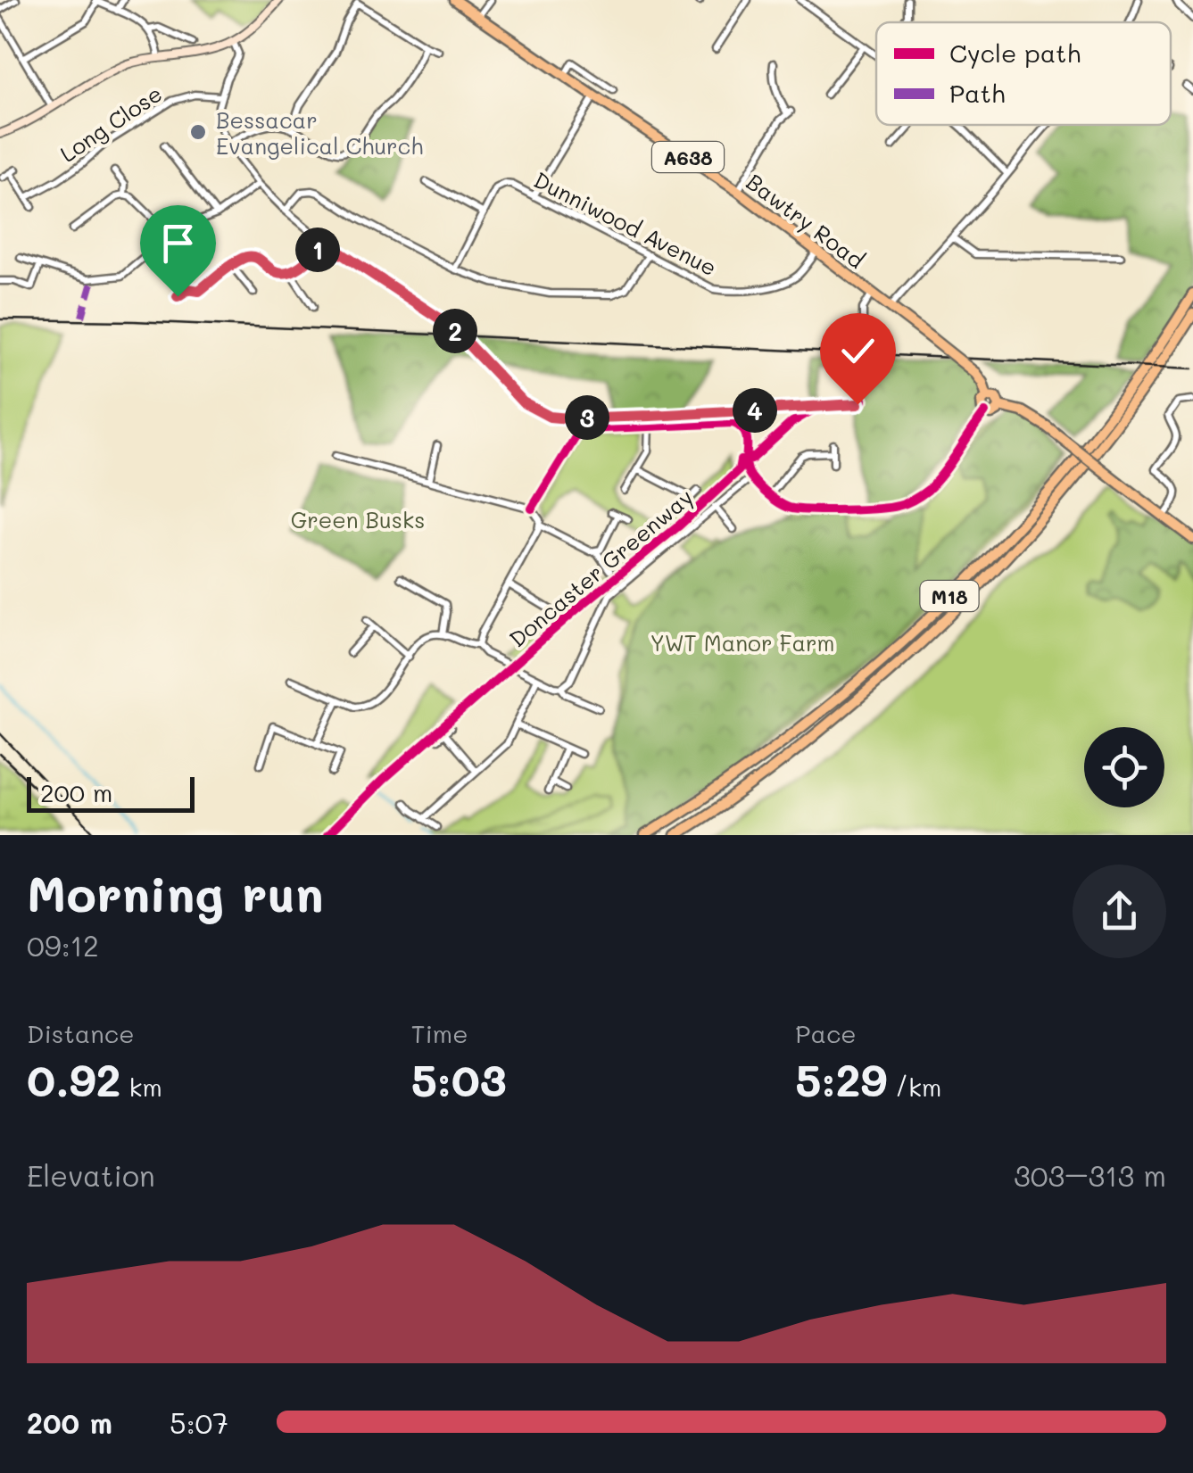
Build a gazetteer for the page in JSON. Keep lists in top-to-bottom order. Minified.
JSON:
{"streets":{"highway":["A638","Bawtry Road","M18"],"street":["Long Close","Dunniwood Avenue"],"cycle path":["Doncaster Greenway"]},"crossings":[["Bawtry Road","Dunniwood Avenue"]],"parks":["Green Busks","YWT Manor Farm"],"places":["Bessacar Evangelical Church"],"legend":["Cycle path","Path"],"scale_bar":"200 m","page":{"pins":["1","2","4","3"],"scale":"200 m","heading":["Morning run","09:12"],"stats":[["Distance","0.92 km"],["Time","5:03"],["Pace","5:29 /km"]],"chart":["Elevation","303–313 m"],"list":[{"name":"200 m","note":"5:07"}]}}
